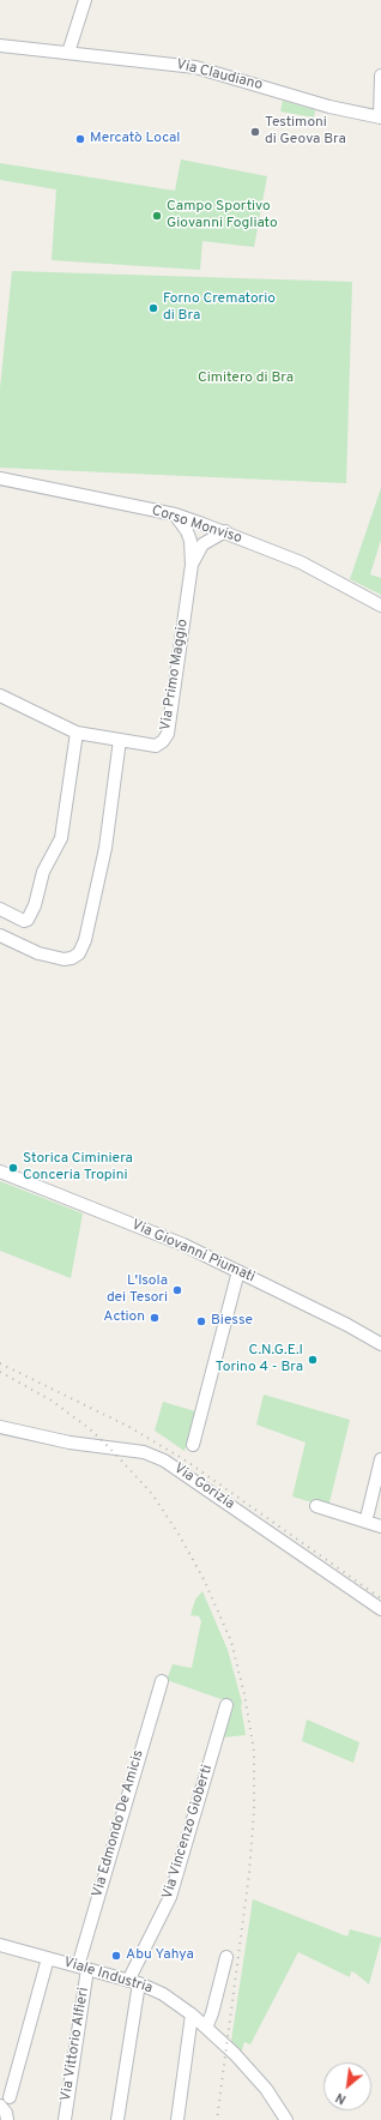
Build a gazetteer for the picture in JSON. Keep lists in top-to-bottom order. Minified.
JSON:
{"streets":{"street":["Via Claudiano","Corso Monviso","Via Primo Maggio","Via Giovanni Piumati","Via Gorizia","Via Edmondo De Amicis","Via Vincenzo Gioberti","Viale Industria","Via Vittorio Alfieri"]},"crossings":[["Corso Monviso","Via Primo Maggio"],["Via Edmondo De Amicis","Viale Industria"],["Via Edmondo De Amicis","Via Vittorio Alfieri"],["Via Vincenzo Gioberti","Viale Industria"],["Viale Industria","Via Vittorio Alfieri"]],"parks":["Cimitero di Bra"],"places":["Testimoni di Geova Bra","Mercatò Local","Campo Sportivo Giovanni Fogliato","Forno Crematorio di Bra","Storica Ciminiera Conceria Tropini","L'Isola dei Tesori","Action","Biesse","C.N.G.E.I Torino 4 - Bra","Abu Yahya"],"north":"bottom left"}
